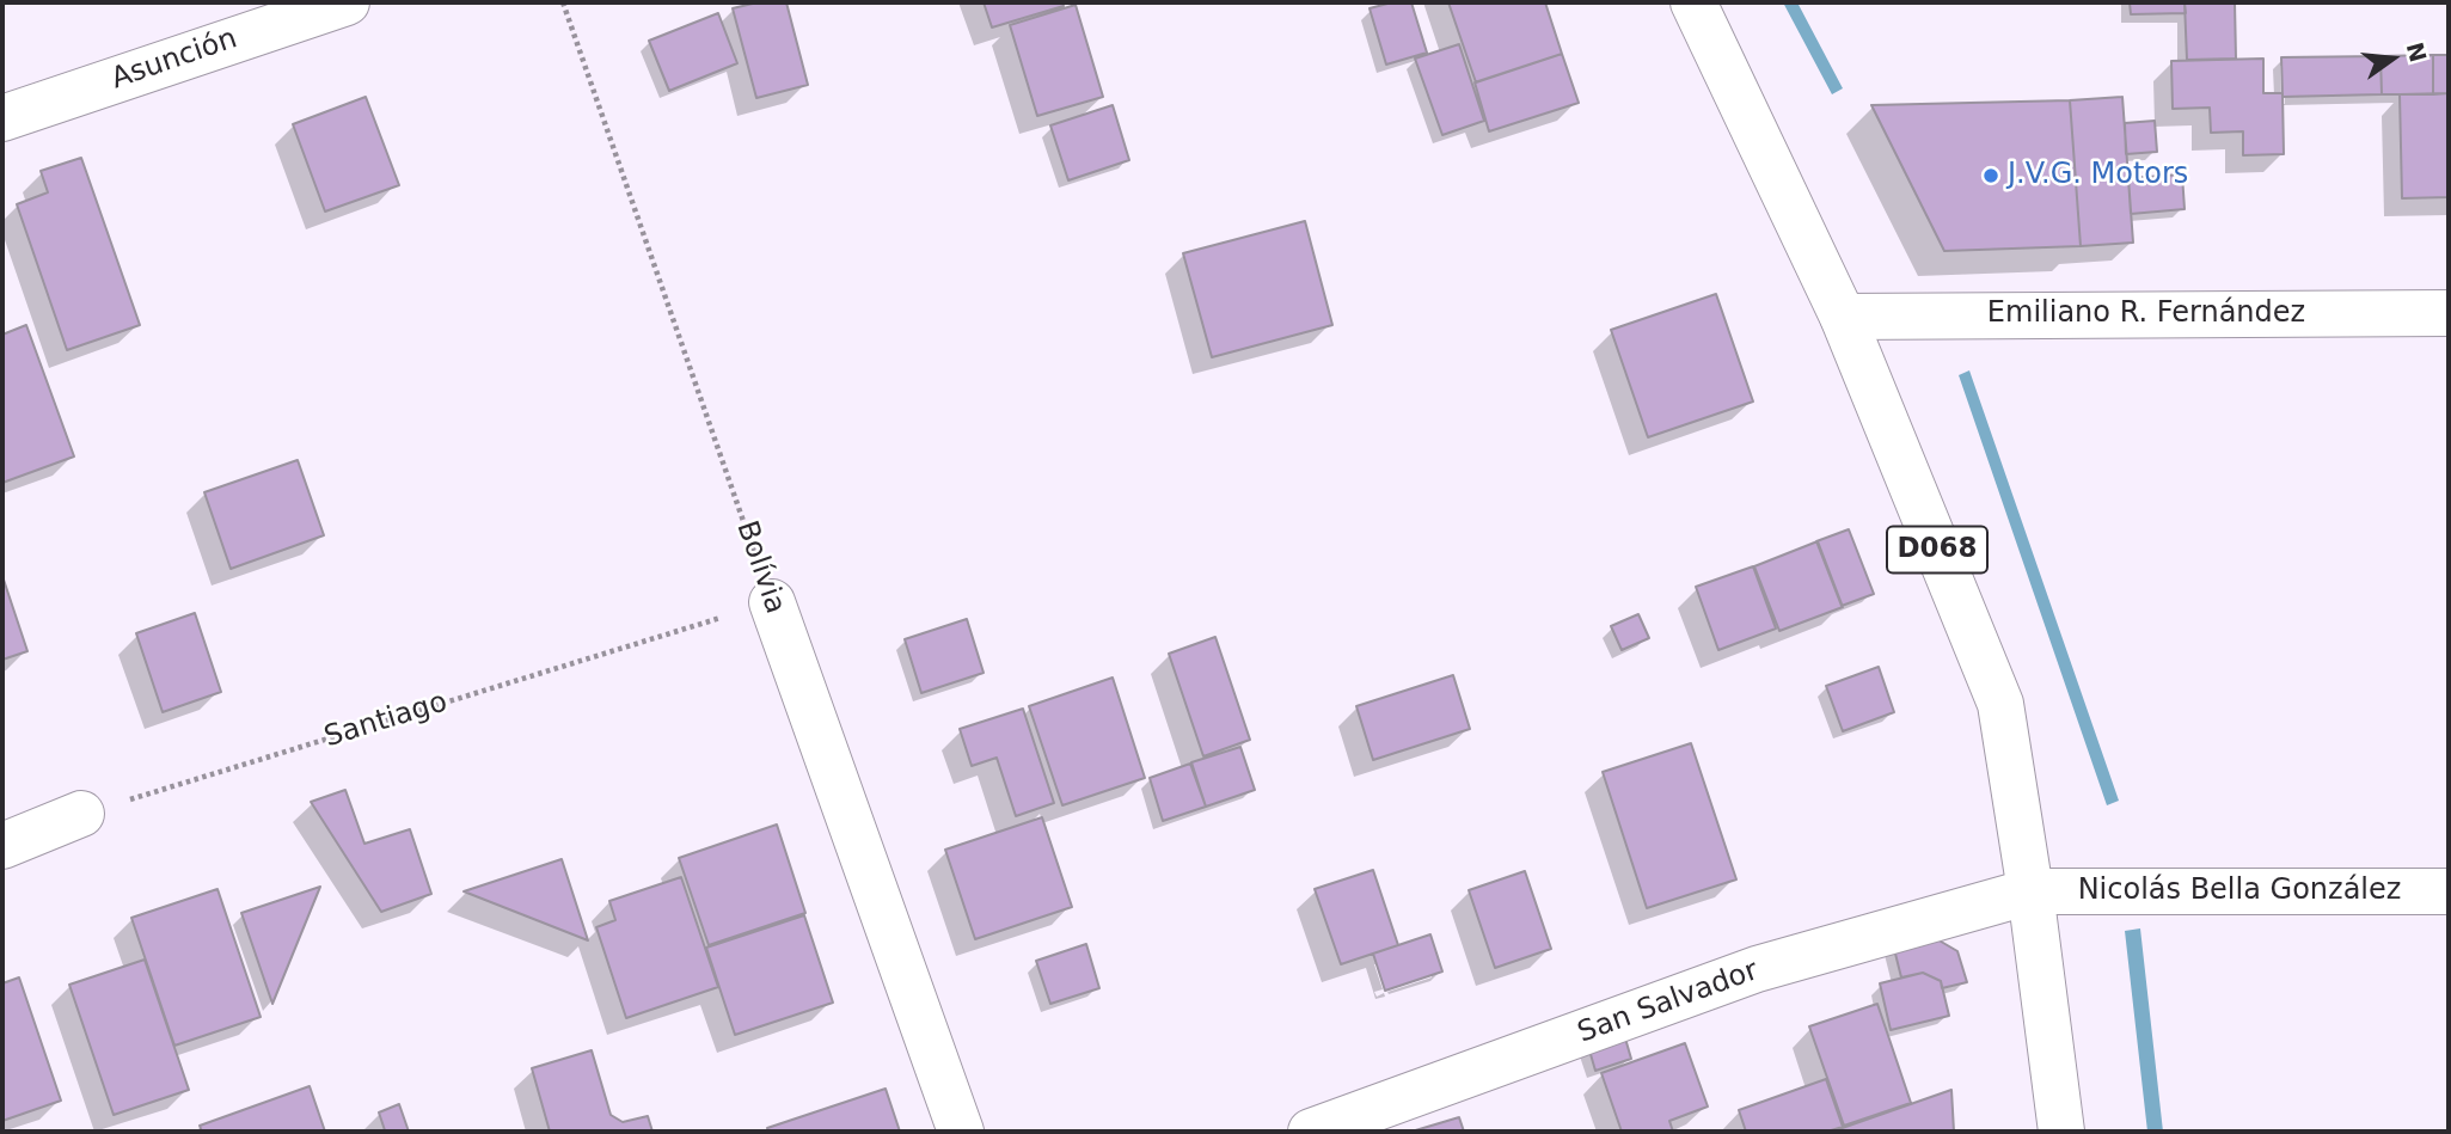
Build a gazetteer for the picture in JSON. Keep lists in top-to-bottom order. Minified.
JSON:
{"streets":{"street":["Asunción","Emiliano R. Fernández","D068","Bolívia","Nicolás Bella González","San Salvador"],"path":["Santiago"]},"crossings":[["Emiliano R. Fernández","D068"],["D068","Nicolás Bella González"],["D068","San Salvador"],["Bolívia","Santiago"],["Nicolás Bella González","San Salvador"]],"places":["J.V.G. Motors"],"north":"right"}
